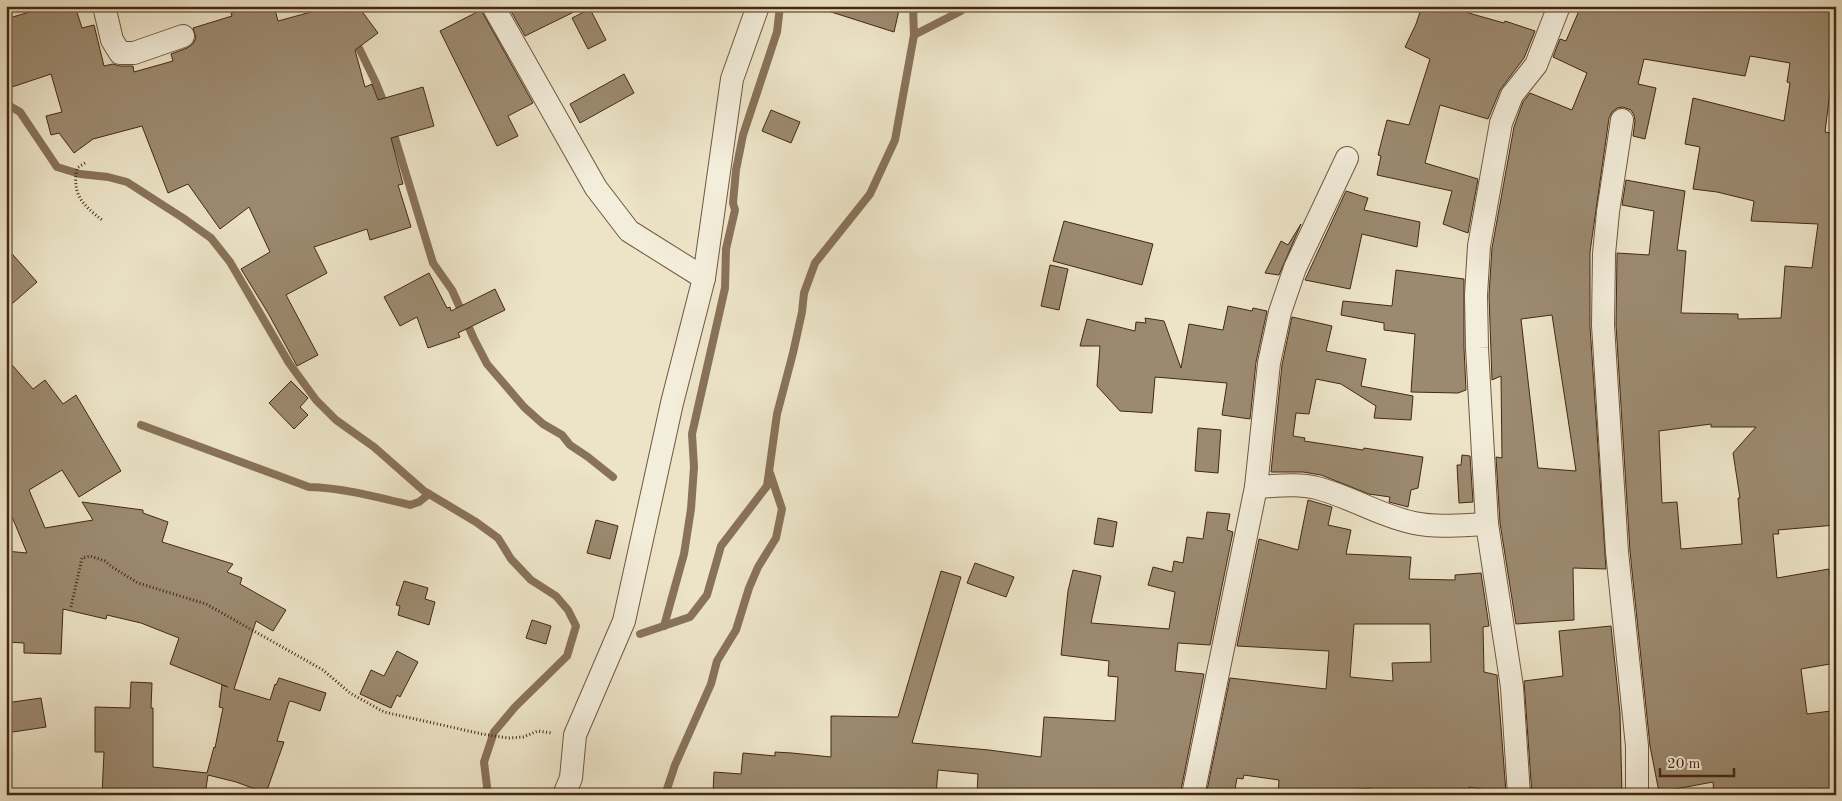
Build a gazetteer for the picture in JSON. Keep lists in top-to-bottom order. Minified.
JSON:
{"scale_bar":"20 m"}
